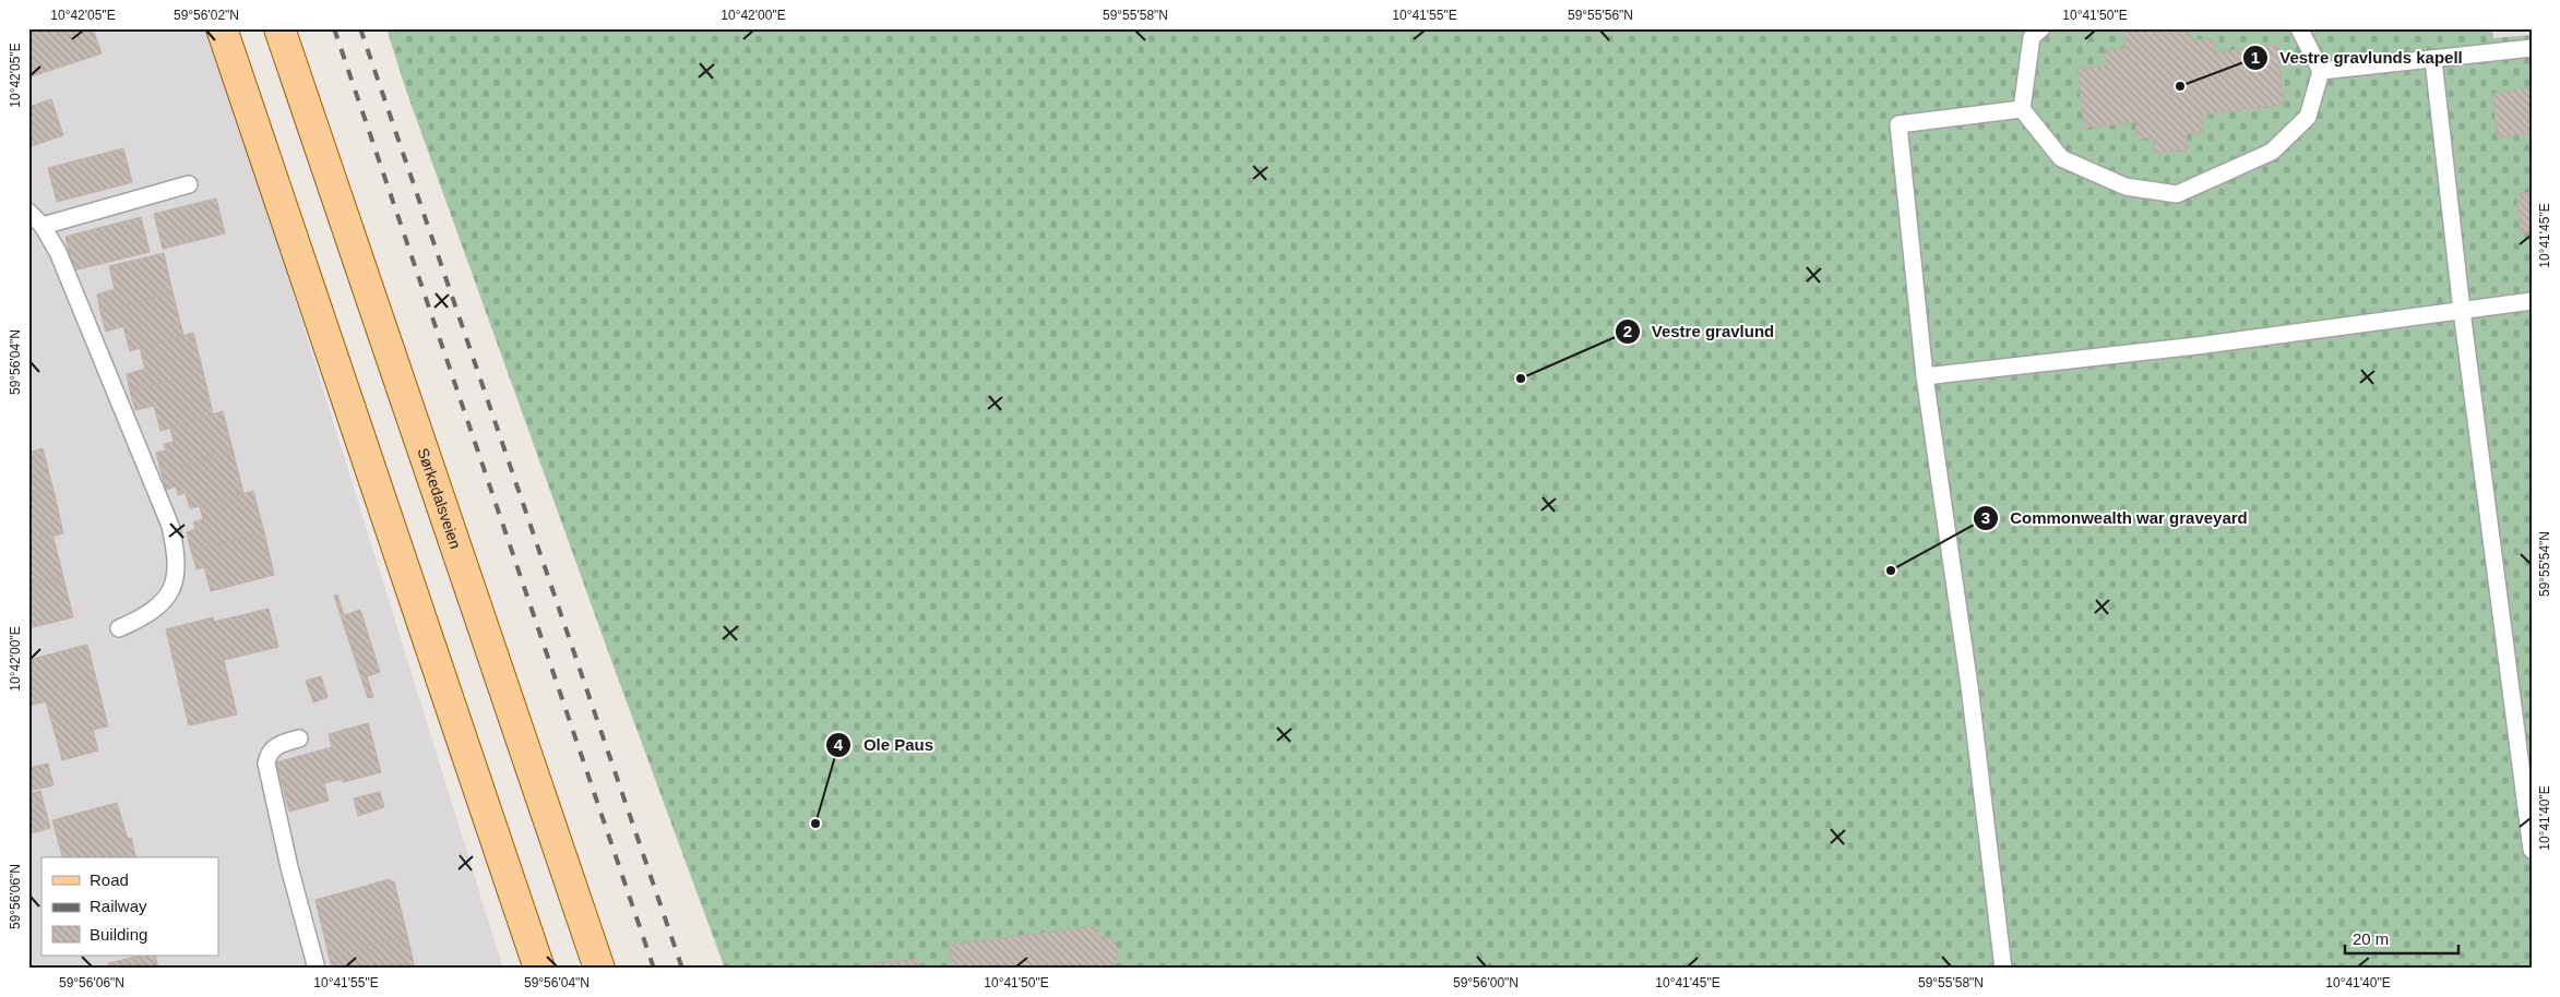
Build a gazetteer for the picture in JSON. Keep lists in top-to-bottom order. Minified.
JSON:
{"streets":{"main road":["Sørkedalsveien"]},"places":["Vestre gravlunds kapell","Vestre gravlund","Commonwealth war graveyard","Ole Paus"],"legend":["Road","Railway","Building"],"scale_bar":"20 m","coordinates":["10°42'05\"E","59°56'02\"N","10°42'00\"E","59°55'58\"N","10°41'55\"E","59°55'56\"N","10°41'50\"E","10°41'45\"E","59°56'04\"N","59°55'54\"N","10°41'40\"E","59°56'06\"N","59°56'00\"N"]}
